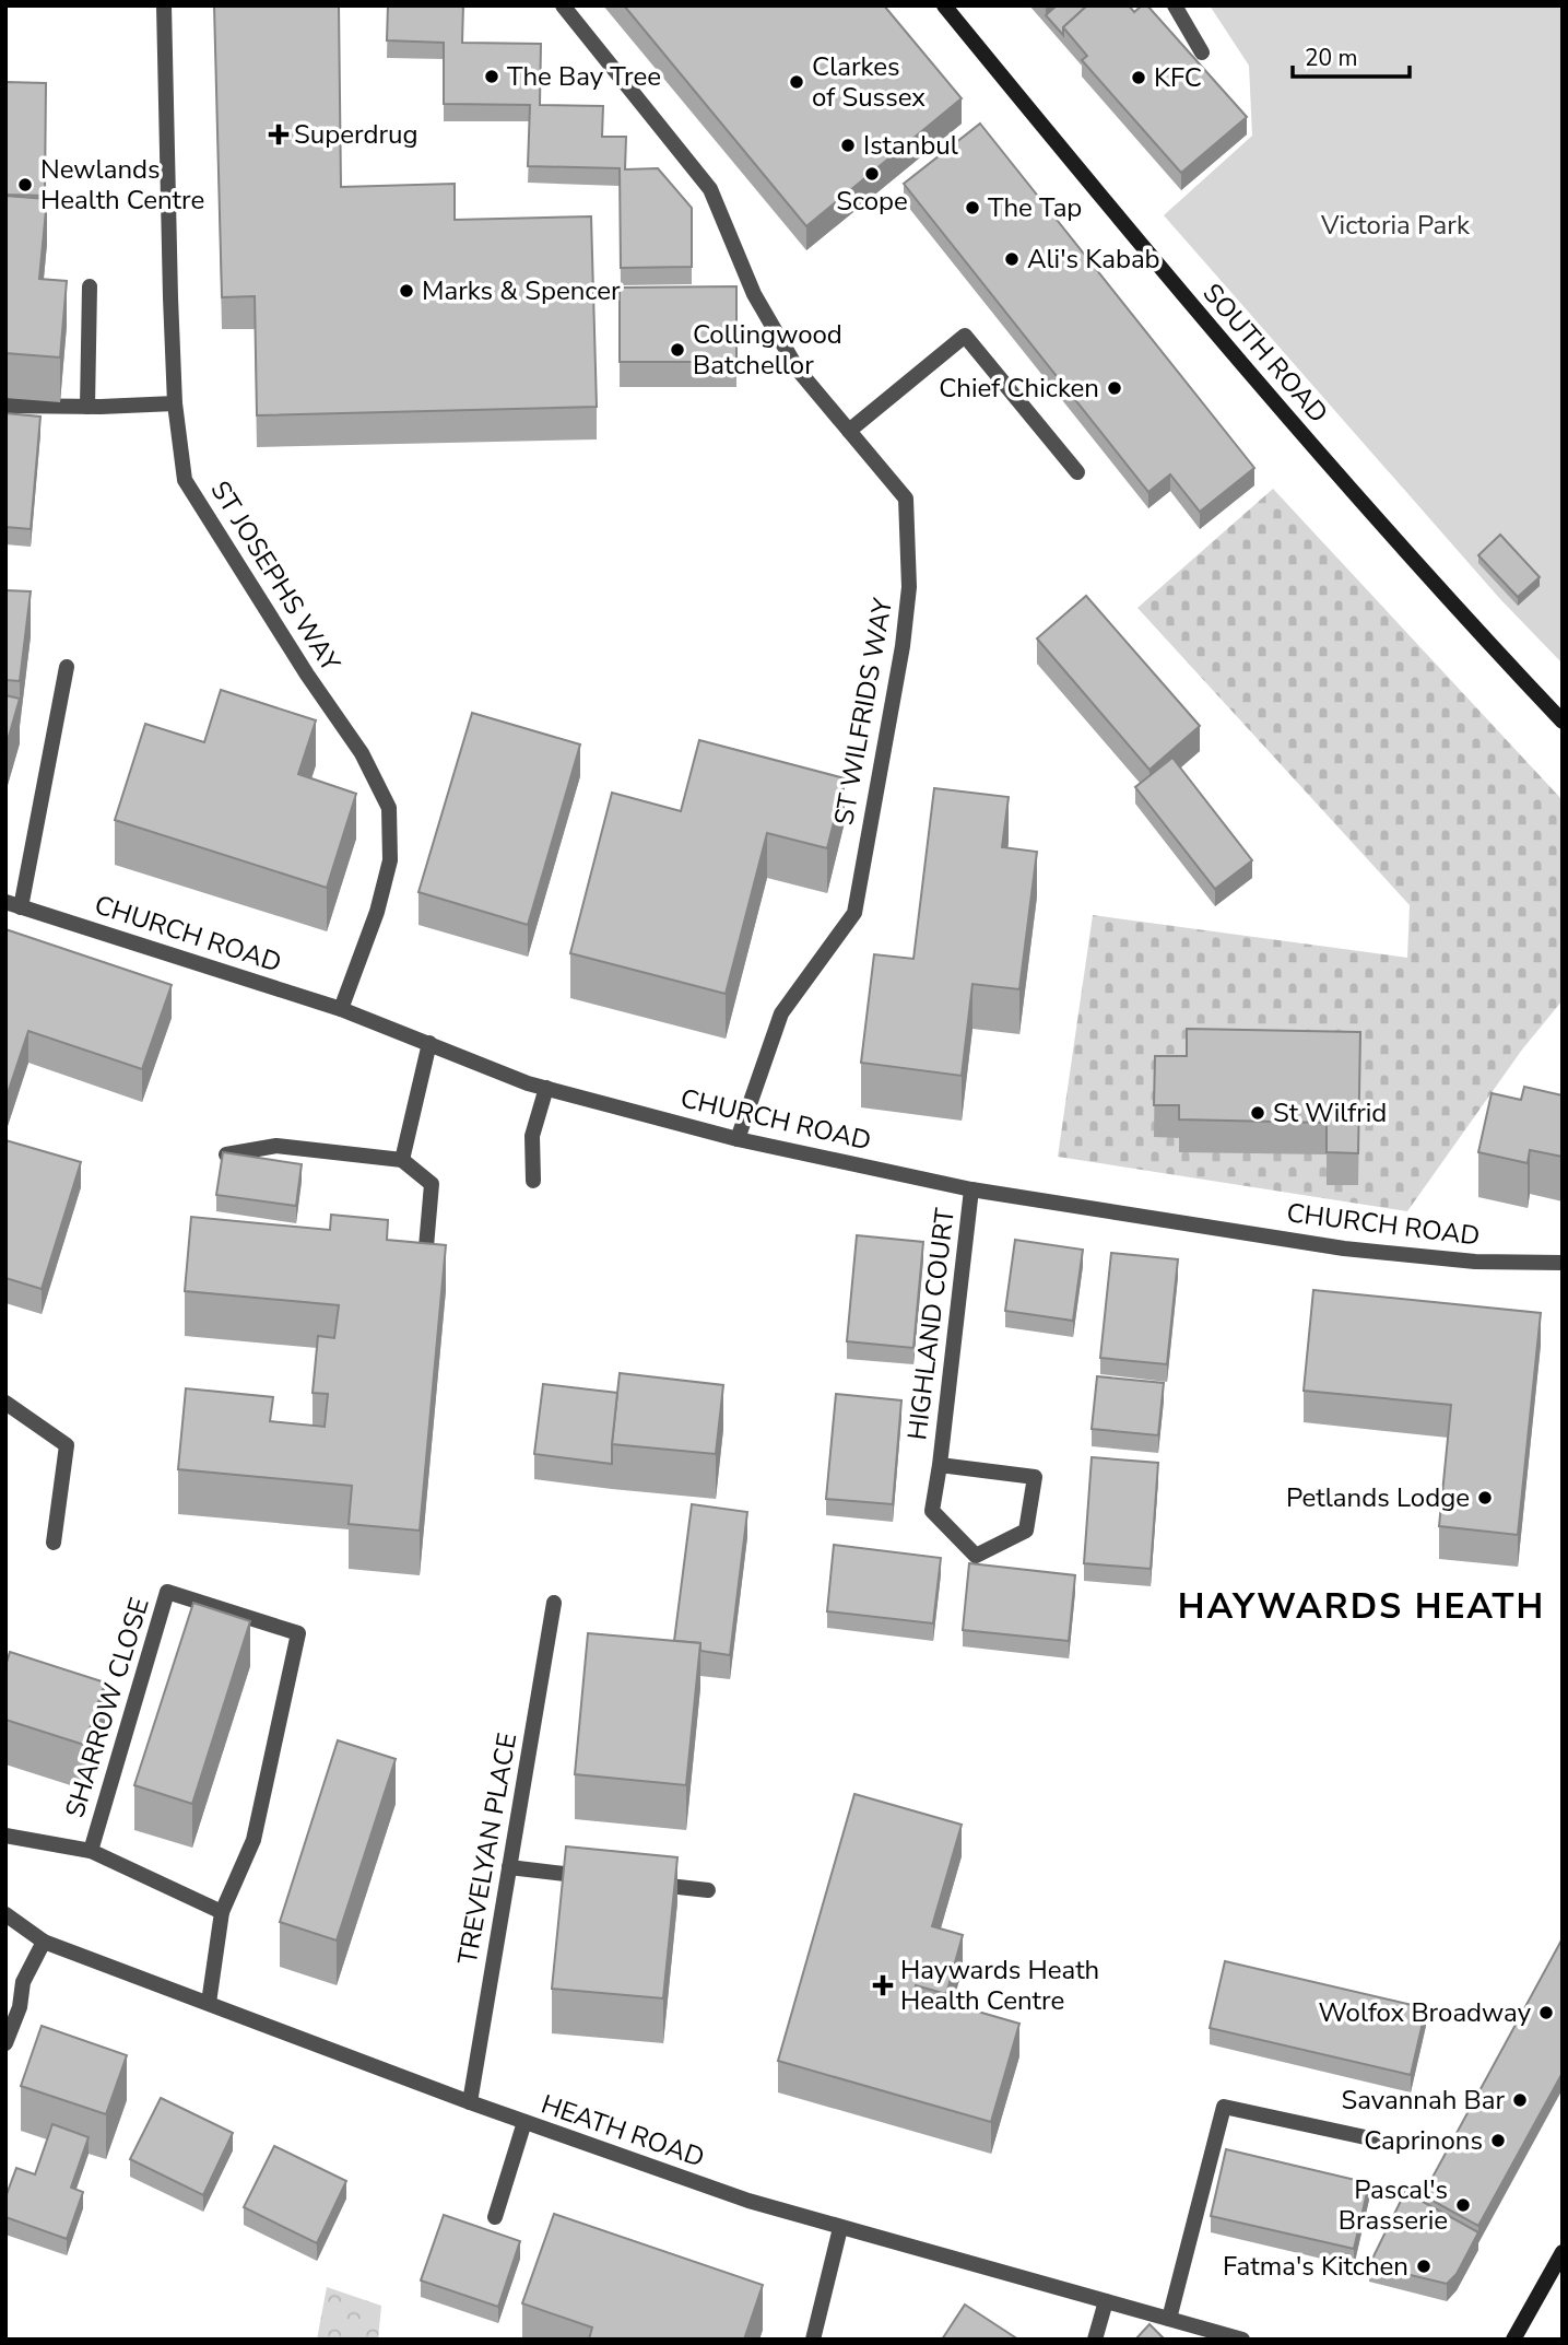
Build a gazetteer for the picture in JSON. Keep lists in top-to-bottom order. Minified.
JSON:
{"streets":{"main road":["SOUTH ROAD"],"street":["ST JOSEPHS WAY","ST WILFRIDS WAY","CHURCH ROAD","HIGHLAND COURT","SHARROW CLOSE","TREVELYAN PLACE","HEATH ROAD"]},"crossings":[["ST JOSEPHS WAY","CHURCH ROAD"],["ST WILFRIDS WAY","CHURCH ROAD"],["CHURCH ROAD","HIGHLAND COURT"],["SHARROW CLOSE","HEATH ROAD"],["TREVELYAN PLACE","HEATH ROAD"]],"districts":["HAYWARDS HEATH"],"parks":["Victoria Park"],"places":{"other":["The Bay Tree","KFC","Clarkes of Sussex","Istanbul","Scope","Newlands Health Centre","The Tap","Ali's Kabab","Marks & Spencer","Collingwood Batchellor","Chief Chicken","St Wilfrid","Petlands Lodge","Wolfox Broadway","Savannah Bar","Caprinons","Pascal's Brasserie","Fatma's Kitchen"],"health":["Superdrug","Haywards Heath Health Centre"]},"scale_bar":"20 m"}
